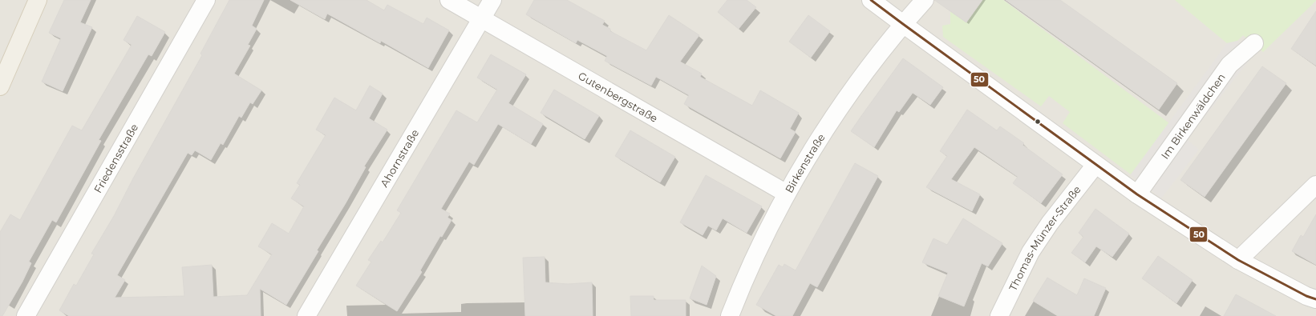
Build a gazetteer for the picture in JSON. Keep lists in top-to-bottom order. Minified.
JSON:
{"streets":{"street":["Gutenbergstraße","Im Birkenwäldchen","Friedensstraße","Ahornstraße","Birkenstraße","Thomas-Münzer-Straße"]},"crossings":[["Gutenbergstraße","Ahornstraße"],["Gutenbergstraße","Birkenstraße"]],"lines":["transit line 50"]}
